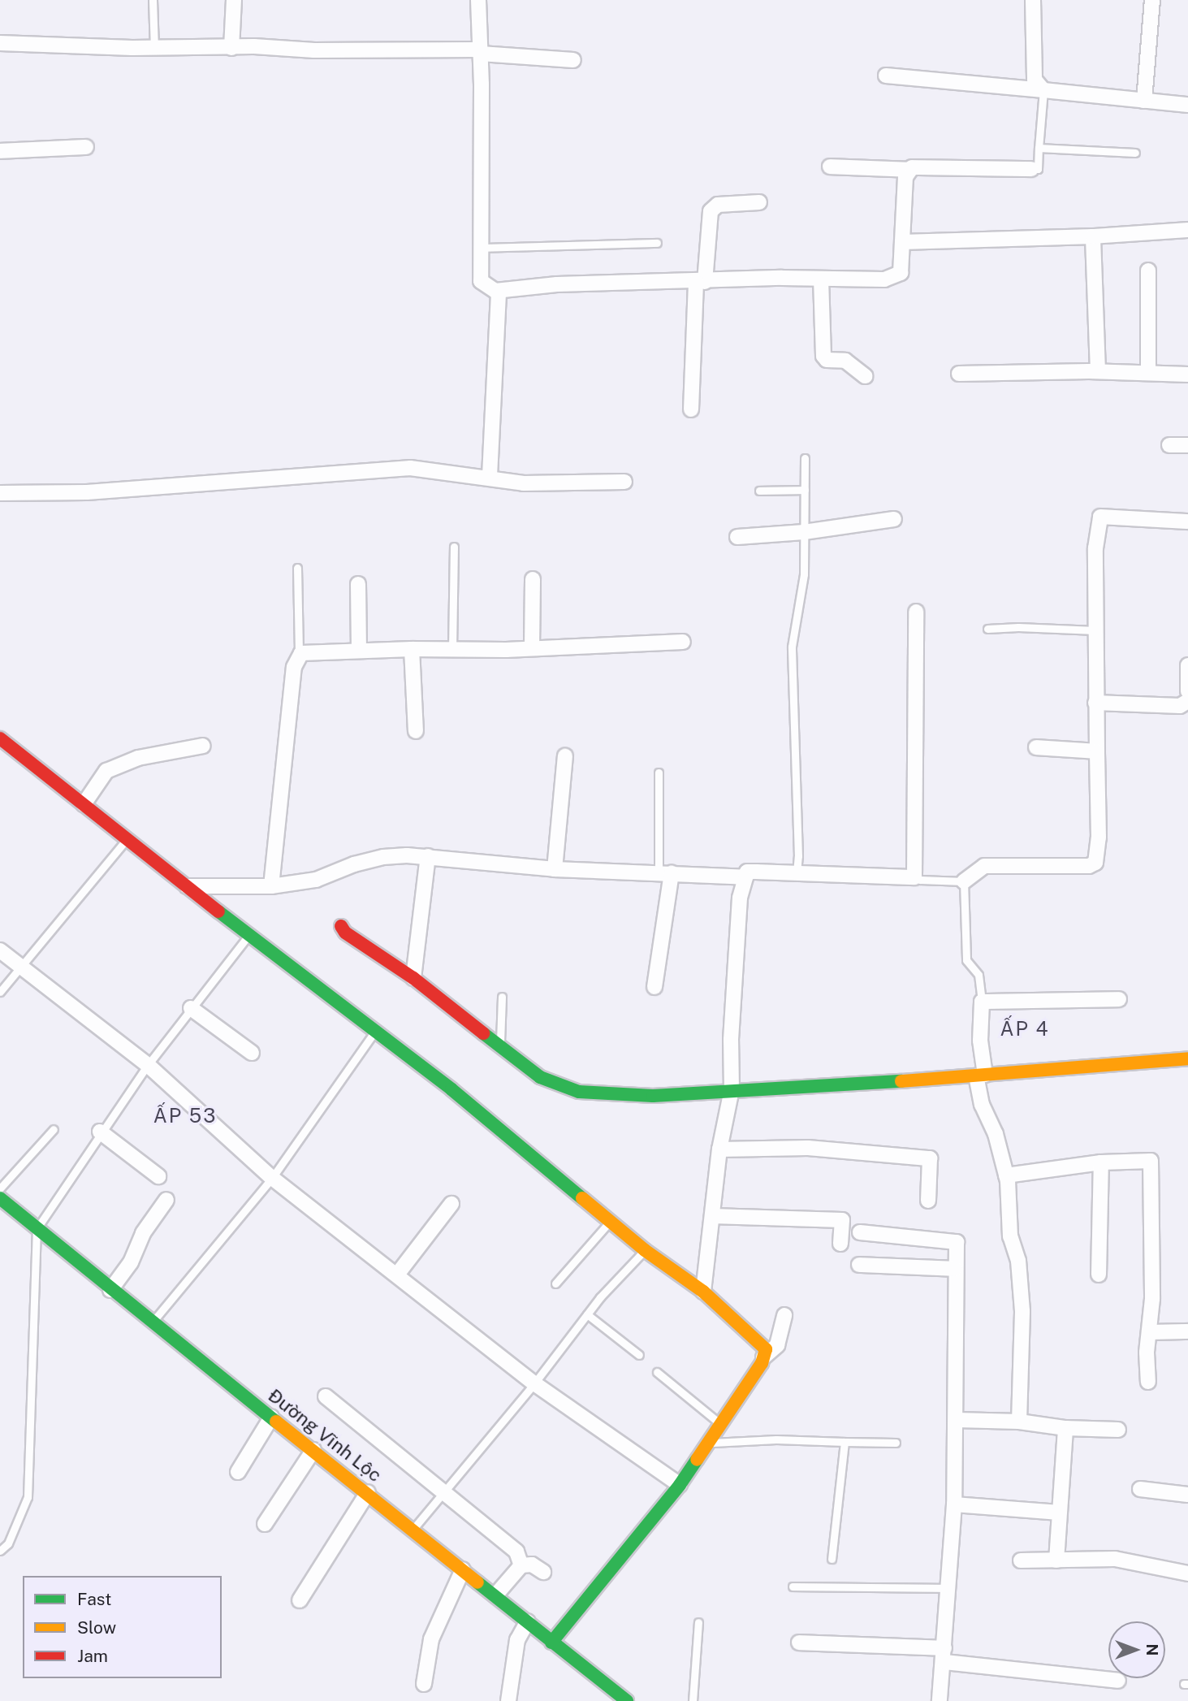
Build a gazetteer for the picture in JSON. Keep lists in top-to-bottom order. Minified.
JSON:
{"streets":{"street":["Đường Vĩnh Lộc"]},"districts":["ẤP 4","ẤP 53"],"legend":["Fast","Slow","Jam"],"north":"right"}
